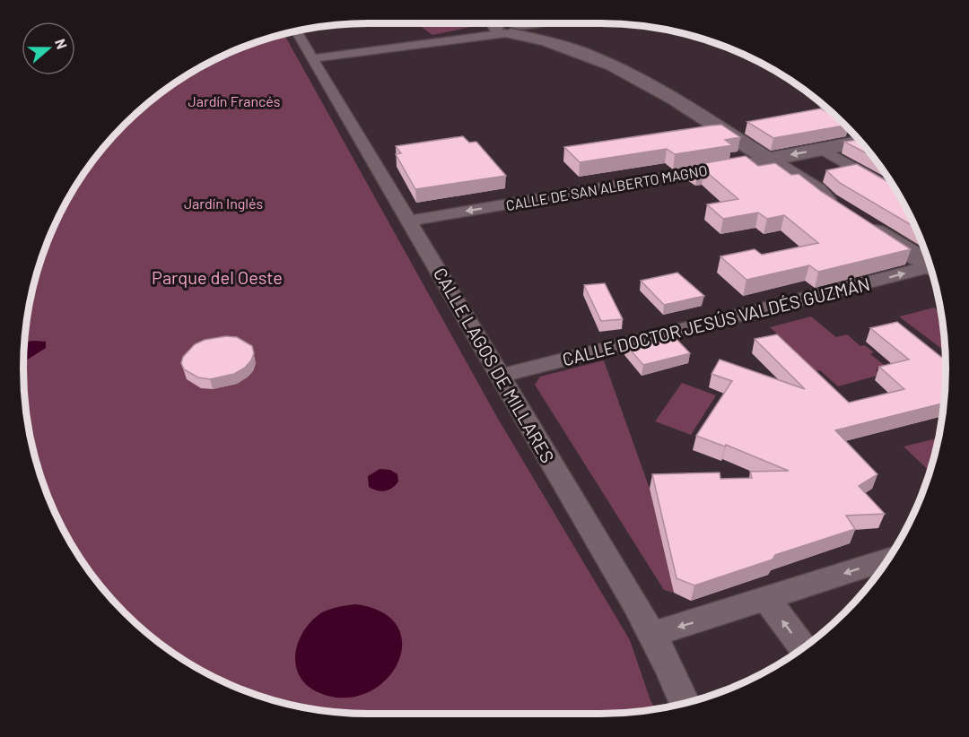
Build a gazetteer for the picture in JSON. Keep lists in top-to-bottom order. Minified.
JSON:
{"streets":{"street":["CALLE DE SAN ALBERTO MAGNO","CALLE DOCTOR JESÚS VALDÉS GUZMÁN","CALLE LAGOS DE MILLARES"]},"crossings":[["CALLE DE SAN ALBERTO MAGNO","CALLE LAGOS DE MILLARES"],["CALLE DOCTOR JESÚS VALDÉS GUZMÁN","CALLE LAGOS DE MILLARES"]],"one_way":["CALLE DOCTOR JESÚS VALDÉS GUZMÁN"],"parks":["Jardín Francés","Jardín Inglés","Parque del Oeste"],"north":"right"}
